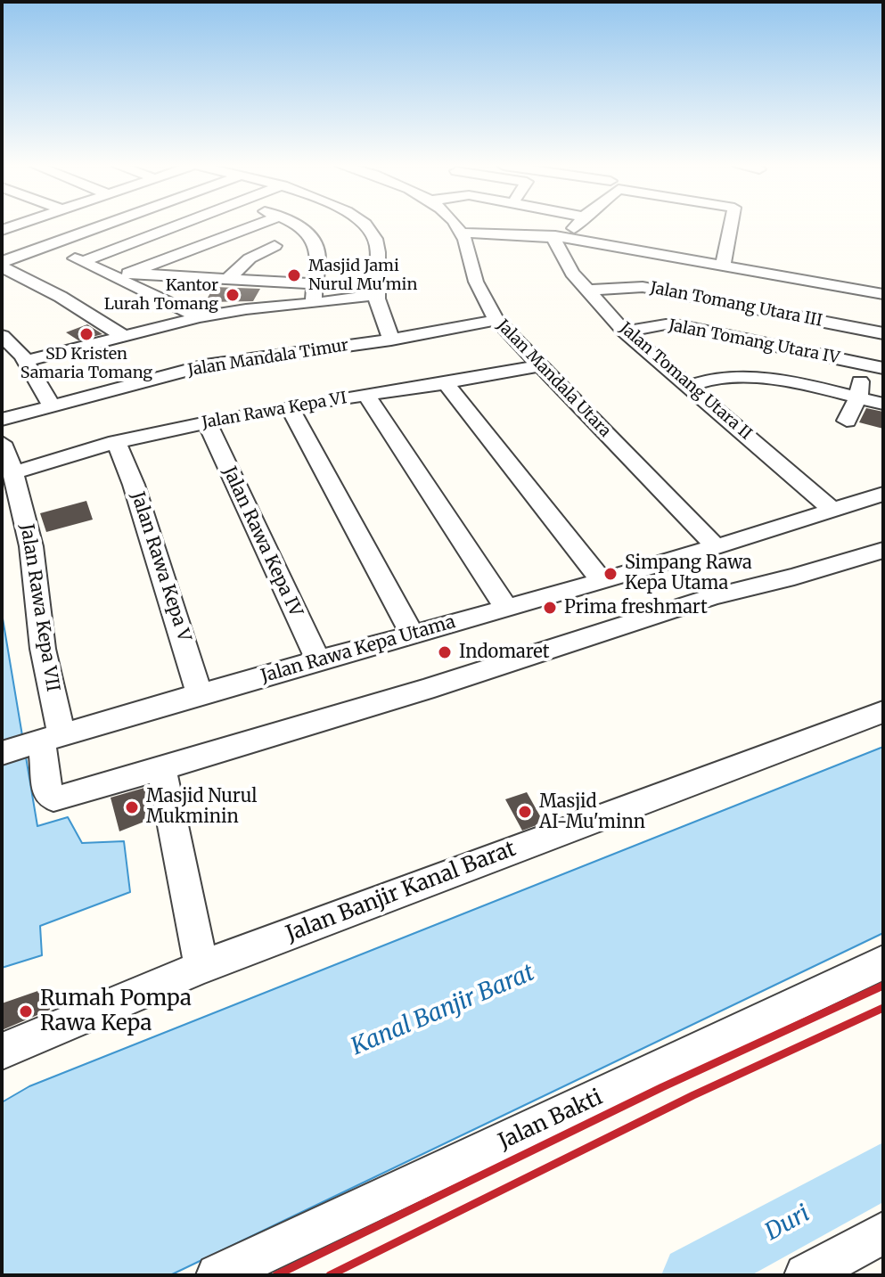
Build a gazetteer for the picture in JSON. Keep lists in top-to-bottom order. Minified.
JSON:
{"streets":{"street":["Jalan Tomang Utara III","Jalan Tomang Utara IV","Jalan Mandala Timur","Jalan Mandala Utara","Jalan Tomang Utara II","Jalan Rawa Kepa VI","Jalan Rawa Kepa IV","Jalan Rawa Kepa V","Jalan Rawa Kepa VII","Jalan Rawa Kepa Utama","Jalan Banjir Kanal Barat","Jalan Bakti"]},"crossings":[["Jalan Tomang Utara III","Jalan Tomang Utara II"],["Jalan Tomang Utara IV","Jalan Tomang Utara II"],["Jalan Mandala Timur","Jalan Mandala Utara"],["Jalan Mandala Utara","Jalan Rawa Kepa VI"],["Jalan Mandala Utara","Jalan Rawa Kepa Utama"],["Jalan Tomang Utara II","Jalan Rawa Kepa Utama"],["Jalan Rawa Kepa VI","Jalan Rawa Kepa IV"],["Jalan Rawa Kepa VI","Jalan Rawa Kepa V"],["Jalan Rawa Kepa VI","Jalan Rawa Kepa VII"],["Jalan Rawa Kepa IV","Jalan Rawa Kepa Utama"],["Jalan Rawa Kepa V","Jalan Rawa Kepa Utama"],["Jalan Rawa Kepa VII","Jalan Rawa Kepa Utama"]],"water":["Kanal Banjir Barat","Duri"],"places":["Masjid Jami Nurul Mu'min","Kantor Lurah Tomang","SD Kristen Samaria Tomang","Simpang Rawa Kepa Utama","Prima freshmart","Indomaret","Masjid Nurul Mukminin","Masjid AI-Mu'minn","Rumah Pompa Rawa Kepa"]}
